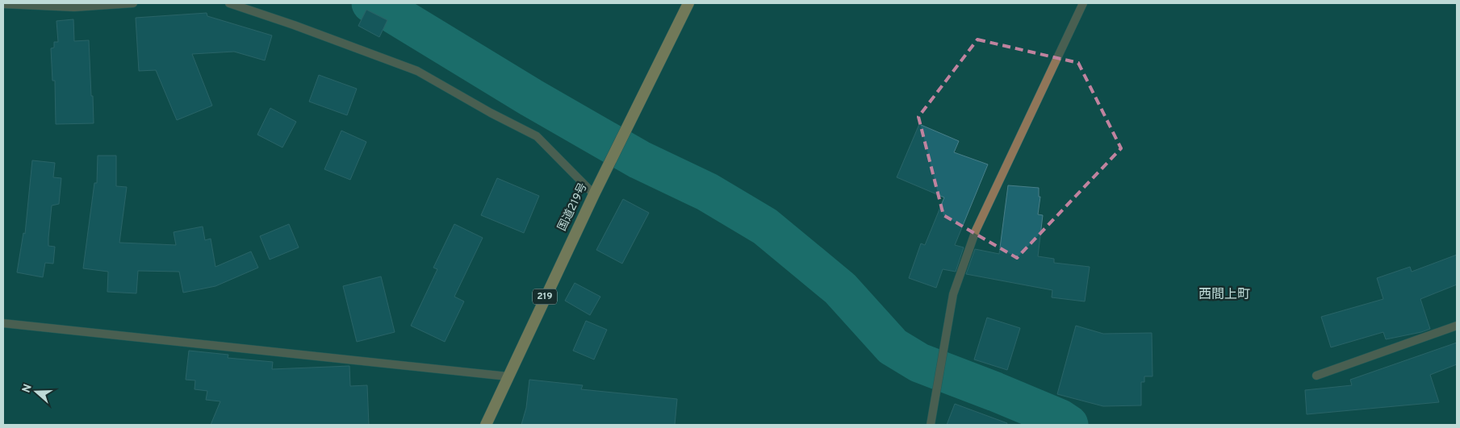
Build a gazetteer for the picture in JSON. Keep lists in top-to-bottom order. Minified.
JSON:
{"streets":{"highway":["国道219号","219"]},"districts":["西間上町"],"north":"left"}
